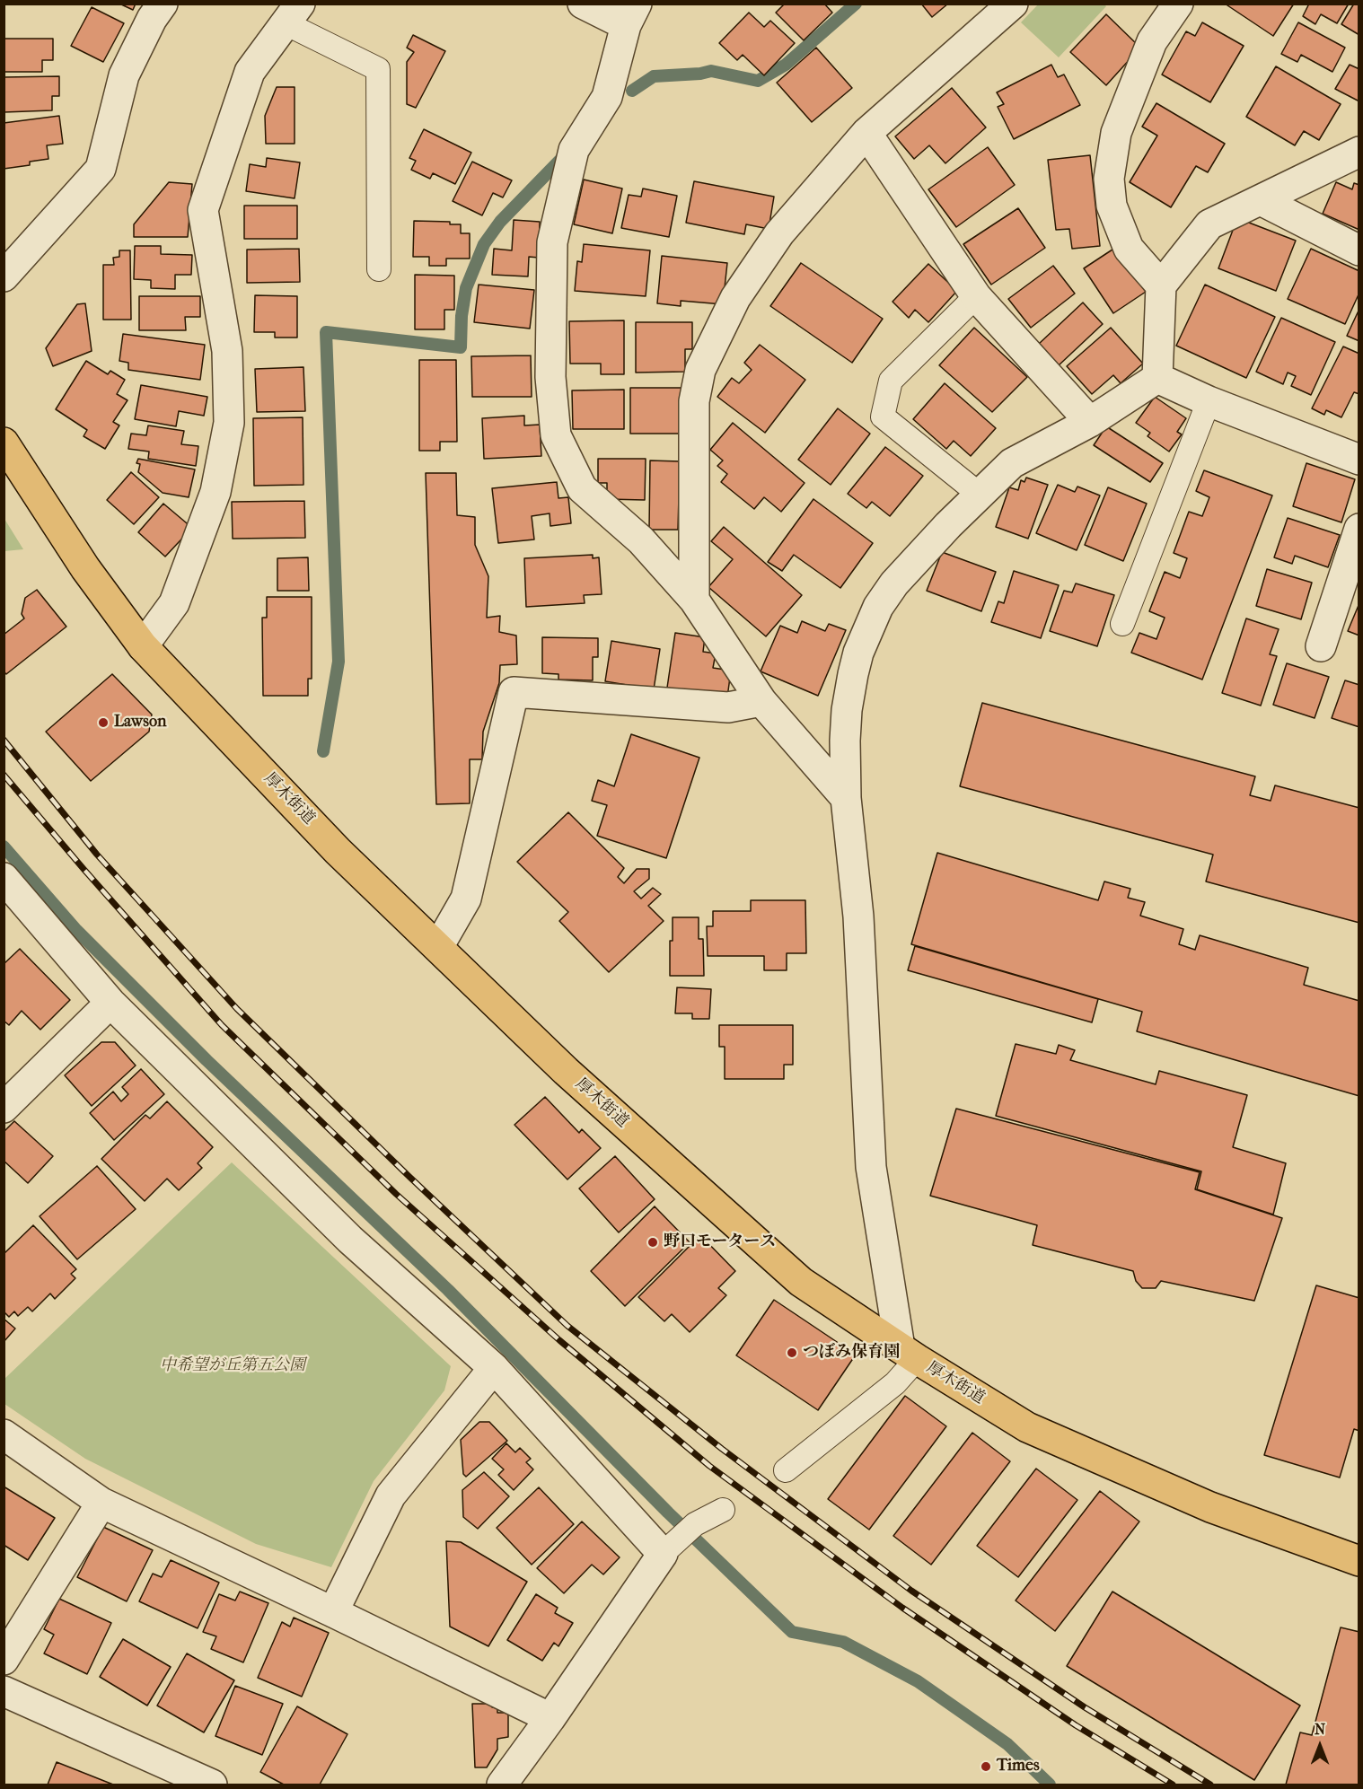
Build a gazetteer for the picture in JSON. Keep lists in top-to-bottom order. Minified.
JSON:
{"streets":{"main road":["厚木街道"]},"parks":["中希望が丘第五公園"],"places":["Lawson","野口モータース","つぼみ保育園","Times"],"north":"top"}
